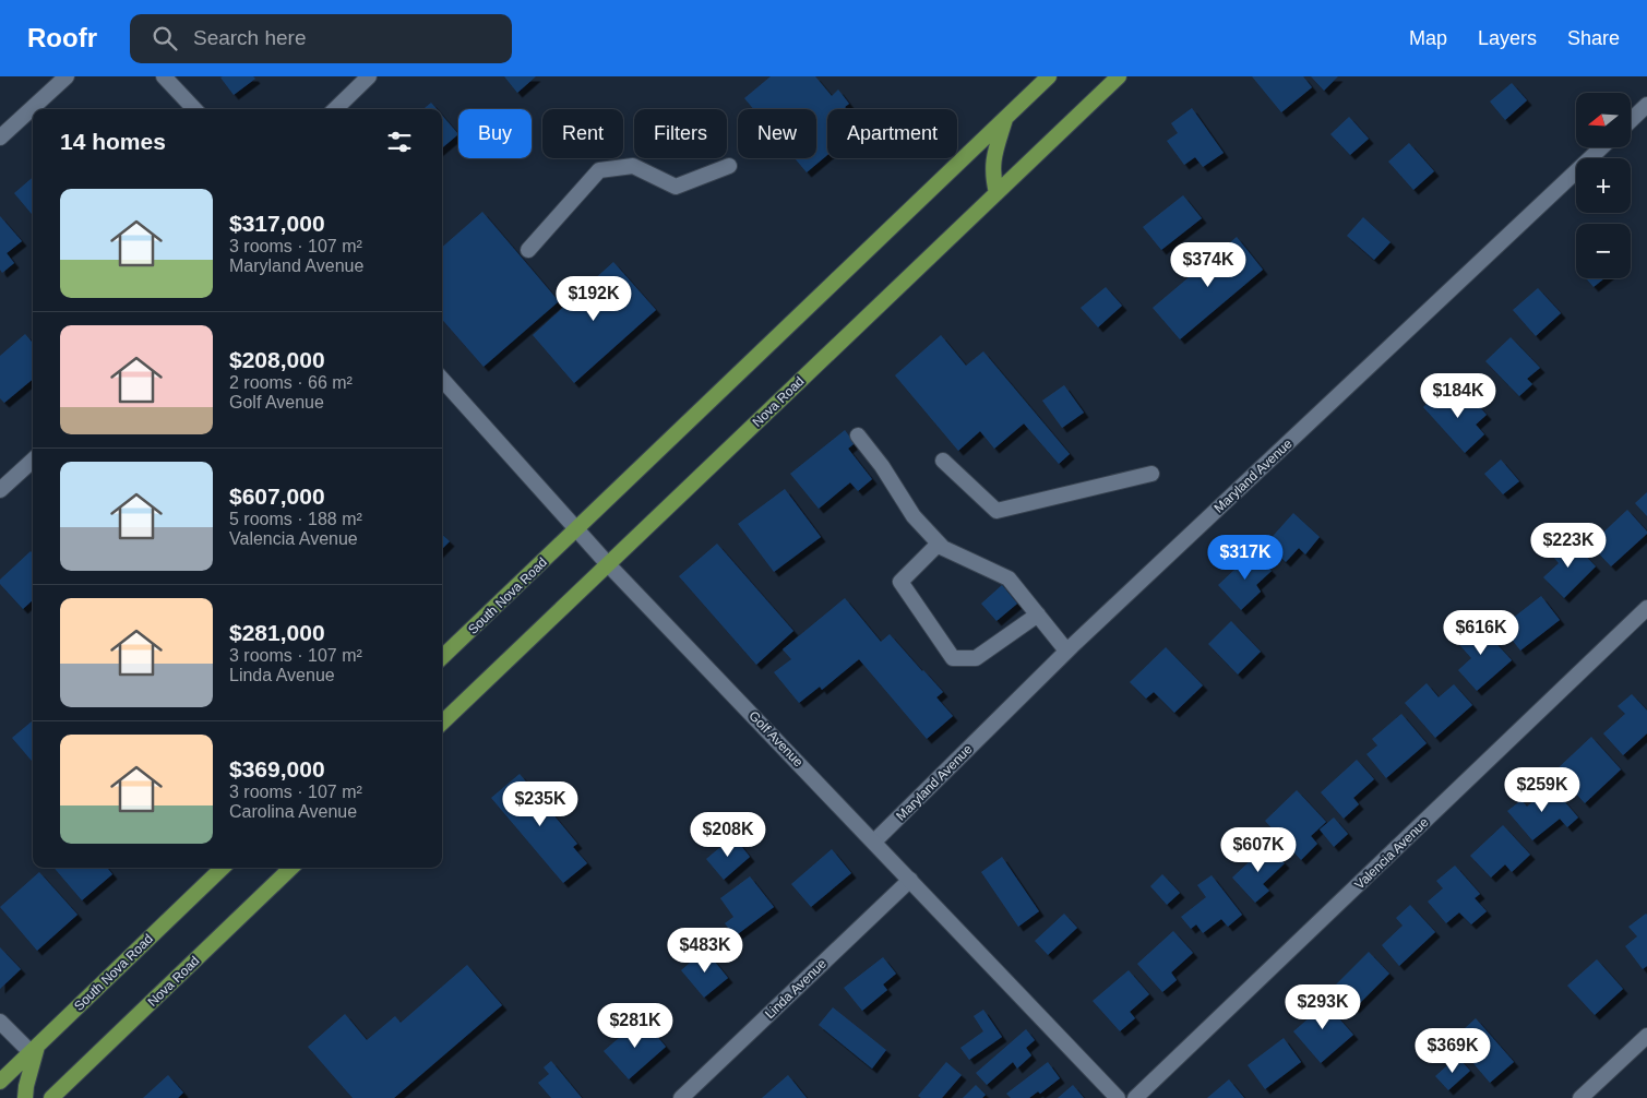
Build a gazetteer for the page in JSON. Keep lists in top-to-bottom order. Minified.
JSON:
{"streets":{"main road":["Nova Road","South Nova Road"],"street":["Maryland Avenue","Golf Avenue","Valencia Avenue","Linda Avenue"]},"crossings":[["Nova Road","Golf Avenue"],["Maryland Avenue","Golf Avenue"],["South Nova Road","Golf Avenue"],["Golf Avenue","Linda Avenue"]],"north":"left","page":{"header":"Roofr","search":"Search here","nav":["Map","Layers","Share"],"map_buttons":["+","−"],"chip":["Buy","Rent","Filters","New","Apartment"],"heading":"14 homes","list":[{"name":"$317,000","note":"3 rooms · 107 m² · Maryland Avenue"},{"name":"$208,000","note":"2 rooms · 66 m² · Golf Avenue"},{"name":"$607,000","note":"5 rooms · 188 m² · Valencia Avenue"},{"name":"$281,000","note":"3 rooms · 107 m² · Linda Avenue"},{"name":"$369,000","note":"3 rooms · 107 m² · Carolina Avenue"}],"price":["$374K","$192K","$184K","$223K","$317K","$616K","$259K","$235K","$208K","$607K","$483K","$293K","$281K","$369K"]}}
